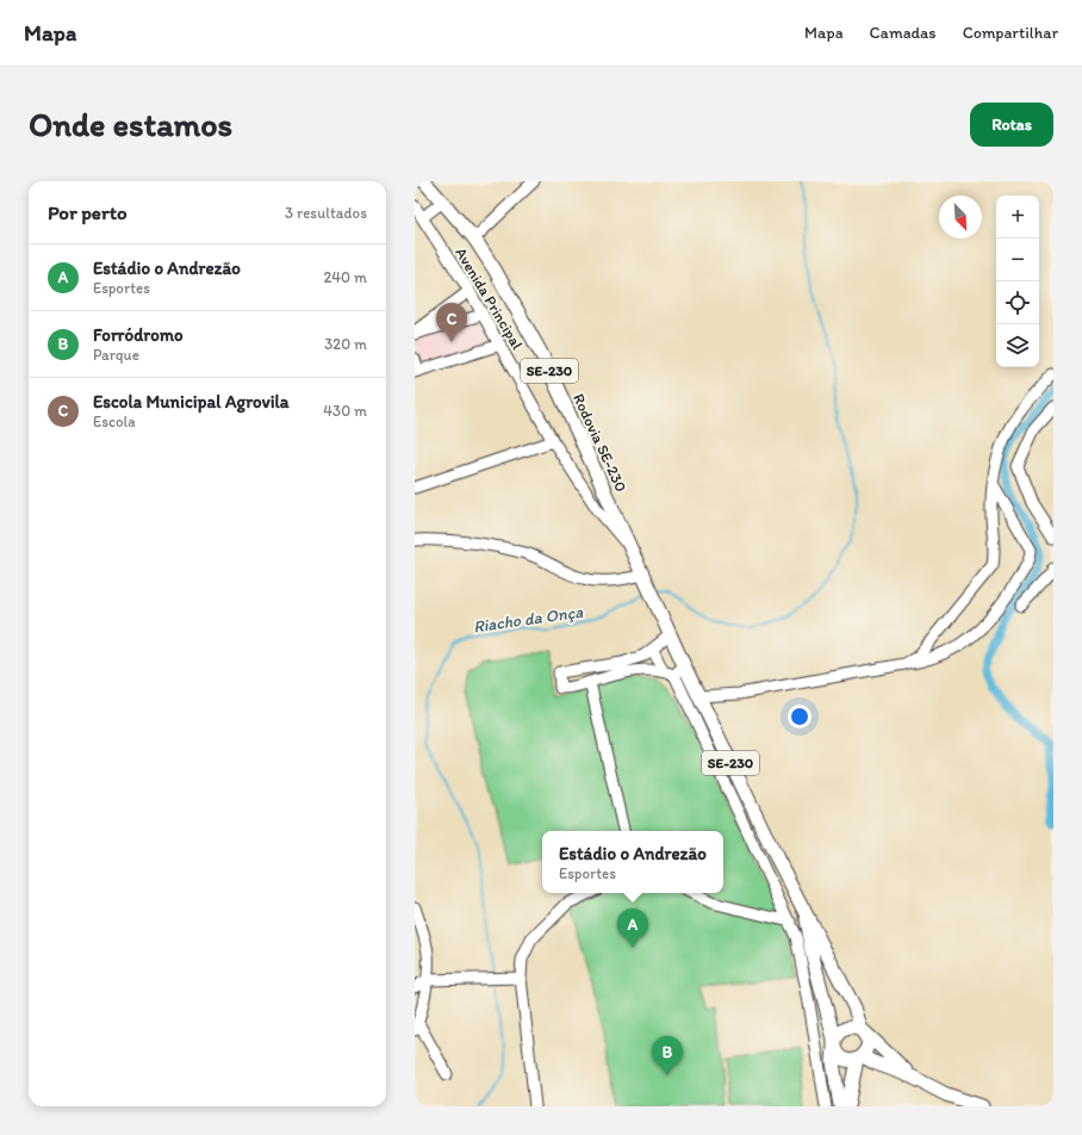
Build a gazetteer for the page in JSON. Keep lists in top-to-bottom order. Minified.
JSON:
{"streets":{"main road":["SE-230","Rodovia SE-230"],"street":["Avenida Principal"]},"crossings":[["Avenida Principal","Rodovia SE-230"],["SE-230","Rodovia SE-230"]],"water":["Riacho da Onça"],"north":"bottom right","page":{"header":"Mapa","nav":["Mapa","Camadas","Compartilhar"],"buttons":"Rotas","title":"Onde estamos","heading":["Por perto","3 resultados"],"map_buttons":["+","−"],"list":[{"mark":"A","name":"Estádio o Andrezão","note":"Esportes","value":"240 m"},{"mark":"B","name":"Forródromo","note":"Parque","value":"320 m"},{"mark":"C","name":"Escola Municipal Agrovila","note":"Escola","value":"430 m"}],"pins":["C","A","B"],"popup":["Estádio o Andrezão","Esportes"]}}
